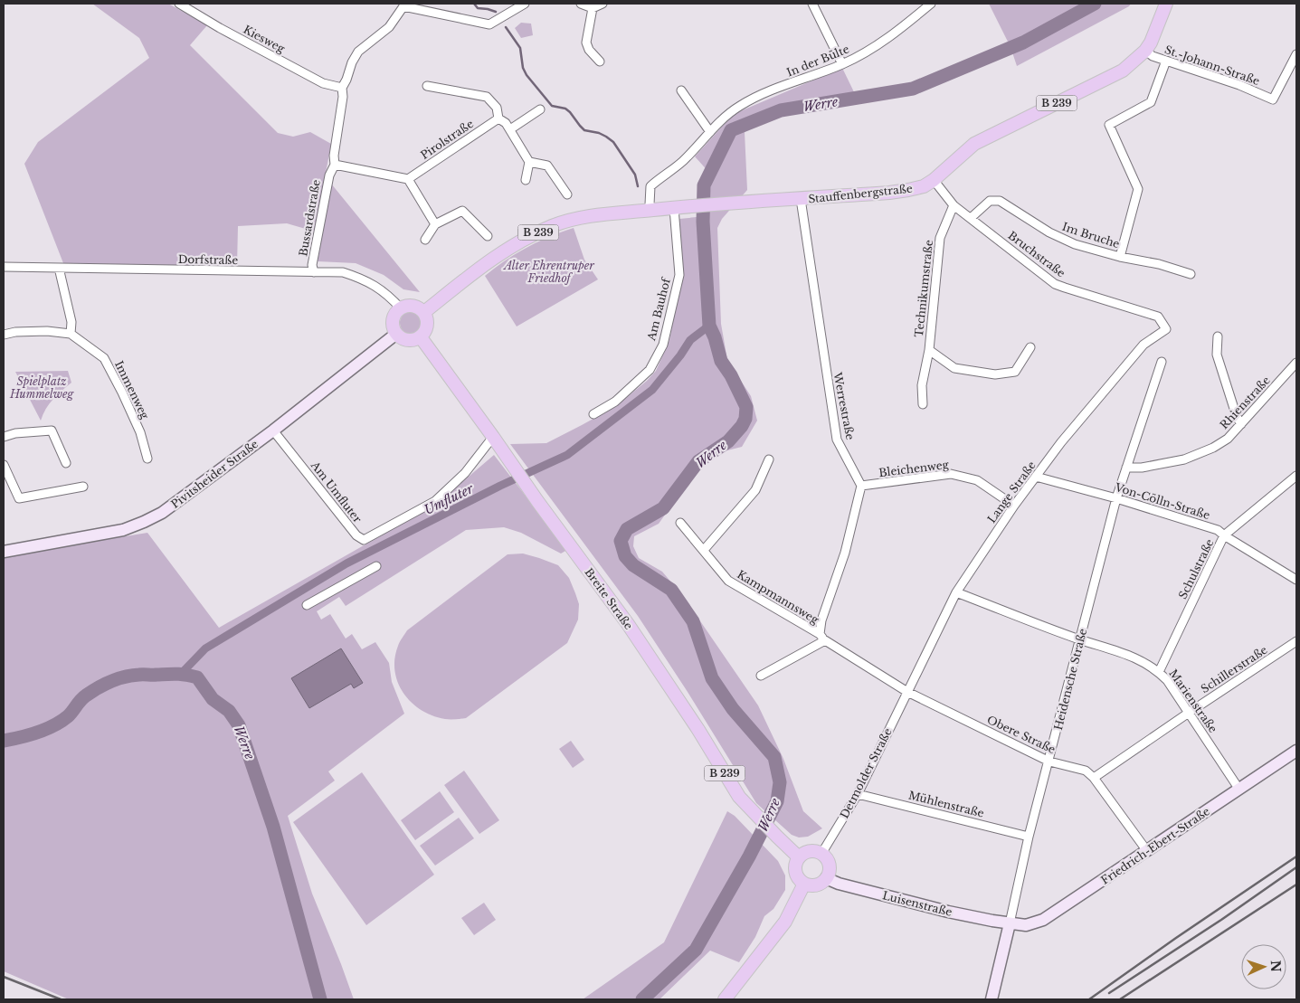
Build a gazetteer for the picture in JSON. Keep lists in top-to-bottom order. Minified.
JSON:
{"streets":{"main road":["B 239","Stauffenbergstraße","Pivitsheider Straße","Breite Straße","Heidensche Straße","Friedrich-Ebert-Straße","Luisenstraße"],"street":["Kiesweg","In der Bülte","St.-Johann-Straße","Pirolstraße","Bussardstraße","Im Bruche","Bruchstraße","Dorfstraße","Technikumstraße","Am Bauhof","Immenweg","Rhienstraße","Werrestraße","Bleichenweg","Am Umfluter","Lange Straße","Von-Cölln-Straße","Schulstraße","Kampmannsweg","Schillerstraße","Marienstraße","Obere Straße","Detmolder Straße","Mühlenstraße"]},"crossings":[["Kiesweg","Bussardstraße"],["In der Bülte","B 239"],["St.-Johann-Straße","Stauffenbergstraße"],["B 239","Stauffenbergstraße"],["B 239","Dorfstraße"],["B 239","Am Bauhof"],["B 239","Pivitsheider Straße"],["B 239","Breite Straße"],["Stauffenbergstraße","Bruchstraße"],["Stauffenbergstraße","Am Bauhof"],["Stauffenbergstraße","Werrestraße"],["Bussardstraße","Dorfstraße"],["Im Bruche","Bruchstraße"],["Bruchstraße","Technikumstraße"],["Bruchstraße","Lange Straße"],["Dorfstraße","Pivitsheider Straße"],["Dorfstraße","Breite Straße"],["Rhienstraße","Heidensche Straße"],["Werrestraße","Bleichenweg"],["Bleichenweg","Lange Straße"],["Pivitsheider Straße","Am Umfluter"],["Pivitsheider Straße","Breite Straße"],["Am Umfluter","Breite Straße"],["Lange Straße","Von-Cölln-Straße"],["Lange Straße","Kampmannsweg"],["Lange Straße","Marienstraße"],["Lange Straße","Obere Straße"],["Lange Straße","Detmolder Straße"],["Von-Cölln-Straße","Schulstraße"],["Von-Cölln-Straße","Heidensche Straße"],["Schulstraße","Marienstraße"],["Kampmannsweg","Obere Straße"],["Kampmannsweg","Detmolder Straße"],["Breite Straße","Detmolder Straße"],["Breite Straße","Luisenstraße"],["Schillerstraße","Marienstraße"],["Schillerstraße","Obere Straße"],["Heidensche Straße","Marienstraße"],["Heidensche Straße","Obere Straße"],["Heidensche Straße","Mühlenstraße"],["Heidensche Straße","Friedrich-Ebert-Straße"],["Heidensche Straße","Luisenstraße"],["Marienstraße","Friedrich-Ebert-Straße"],["Obere Straße","Detmolder Straße"],["Obere Straße","Friedrich-Ebert-Straße"],["Detmolder Straße","Mühlenstraße"],["Detmolder Straße","Luisenstraße"],["Friedrich-Ebert-Straße","Luisenstraße"]],"water":["Werre","Umfluter"],"parks":["Alter Ehrentruper Friedhof","Spielplatz Hummelweg"],"north":"right"}
